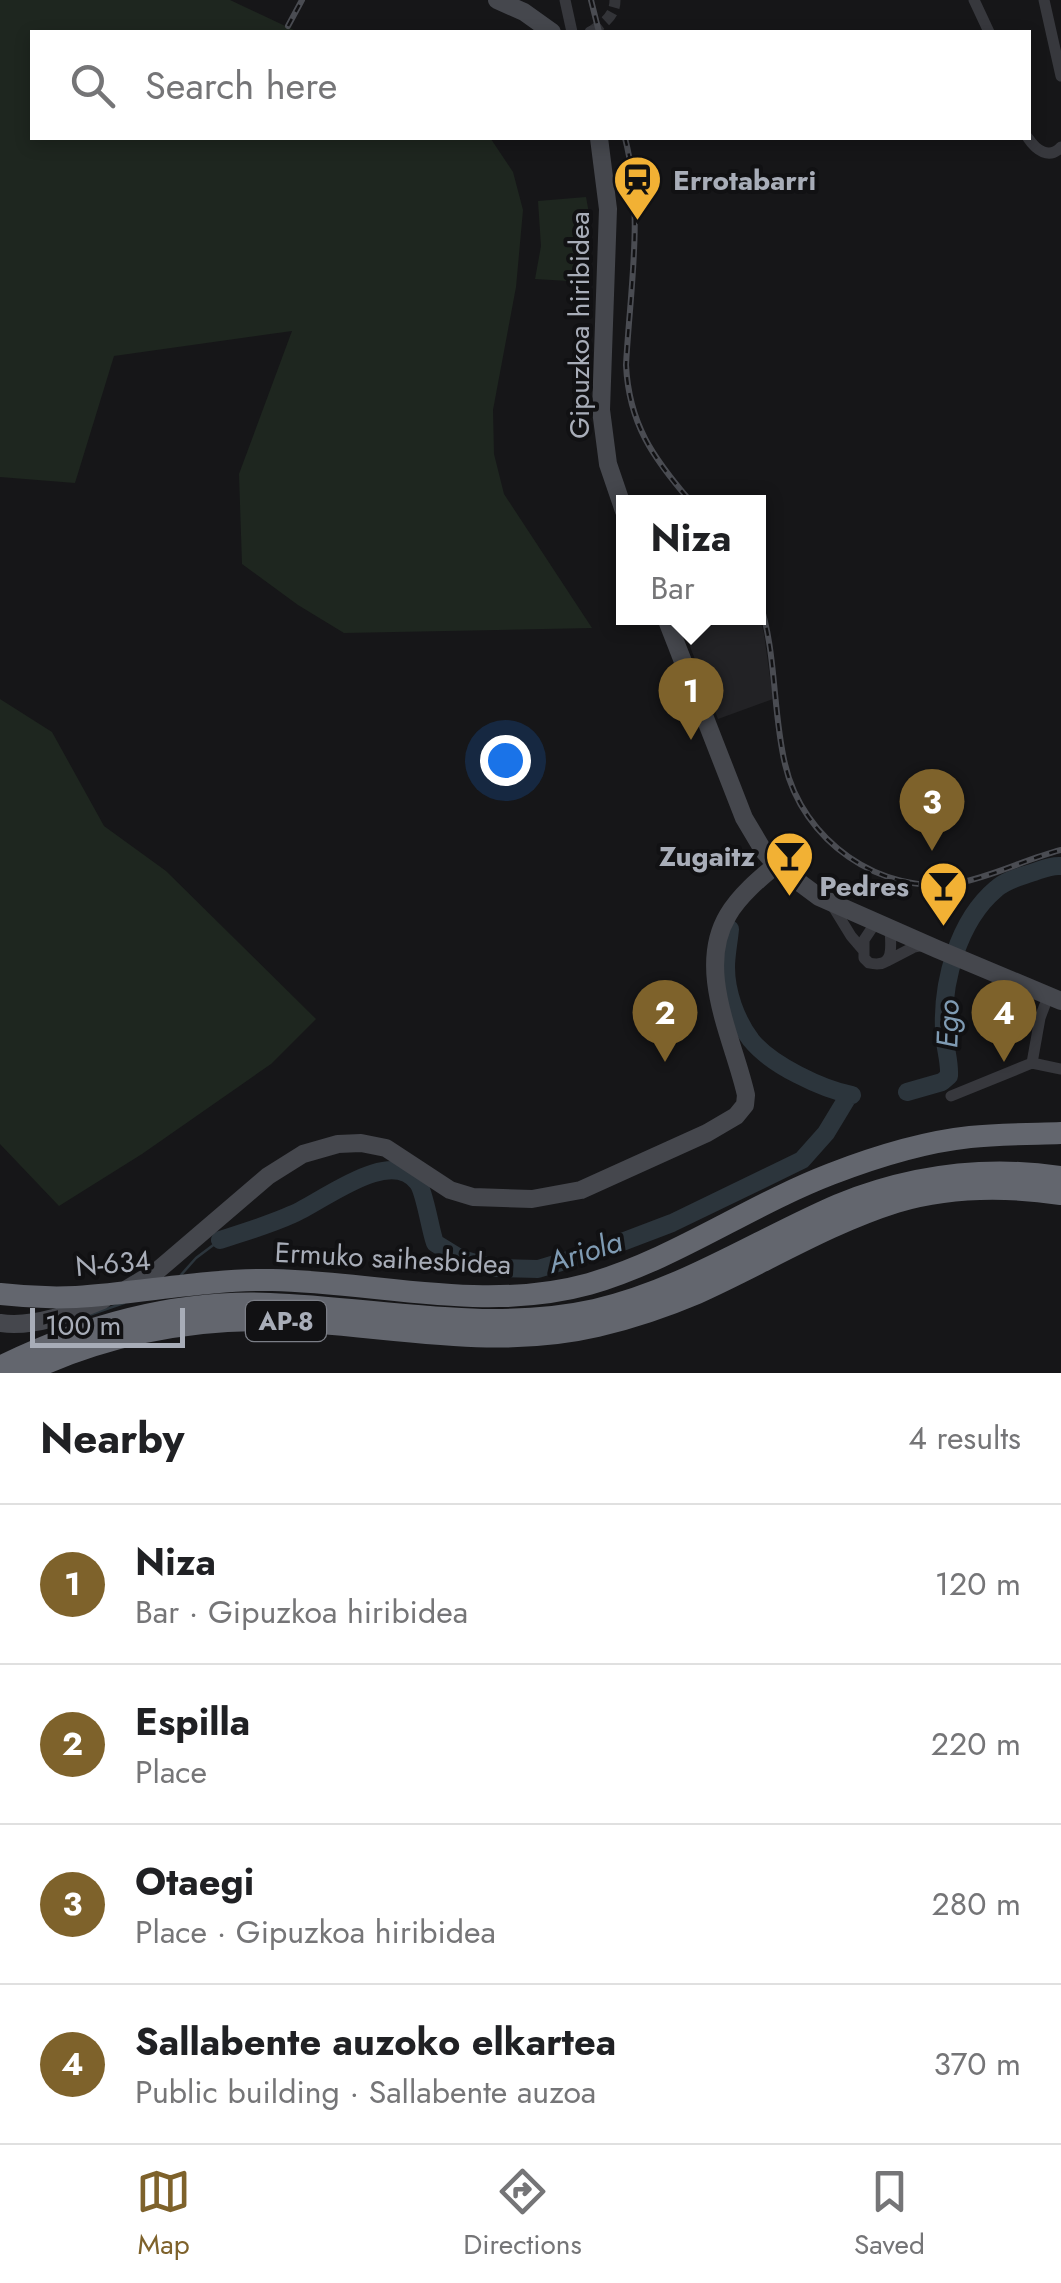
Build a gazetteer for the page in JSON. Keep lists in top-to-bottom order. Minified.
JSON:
{"streets":{"highway":["Ermuko saihesbidea","N-634","AP-8"],"street":["Gipuzkoa hiribidea"]},"crossings":[["Ermuko saihesbidea","N-634"]],"water":["Ego","Ariola"],"places":{"station":["Errotabarri"],"bar":["Zugaitz","Pedres"]},"scale_bar":"100 m","page":{"search":"Search here","popup":["Niza","Bar"],"pins":["1","3","2","4"],"scale":"100 m","heading":["Nearby","4 results"],"list":[{"mark":"1","name":"Niza","note":"Bar · Gipuzkoa hiribidea","value":"120 m"},{"mark":"2","name":"Espilla","note":"Place","value":"220 m"},{"mark":"3","name":"Otaegi","note":"Place · Gipuzkoa hiribidea","value":"280 m"},{"mark":"4","name":"Sallabente auzoko elkartea","note":"Public building · Sallabente auzoa","value":"370 m"}],"nav":["Map","Directions","Saved"]}}
